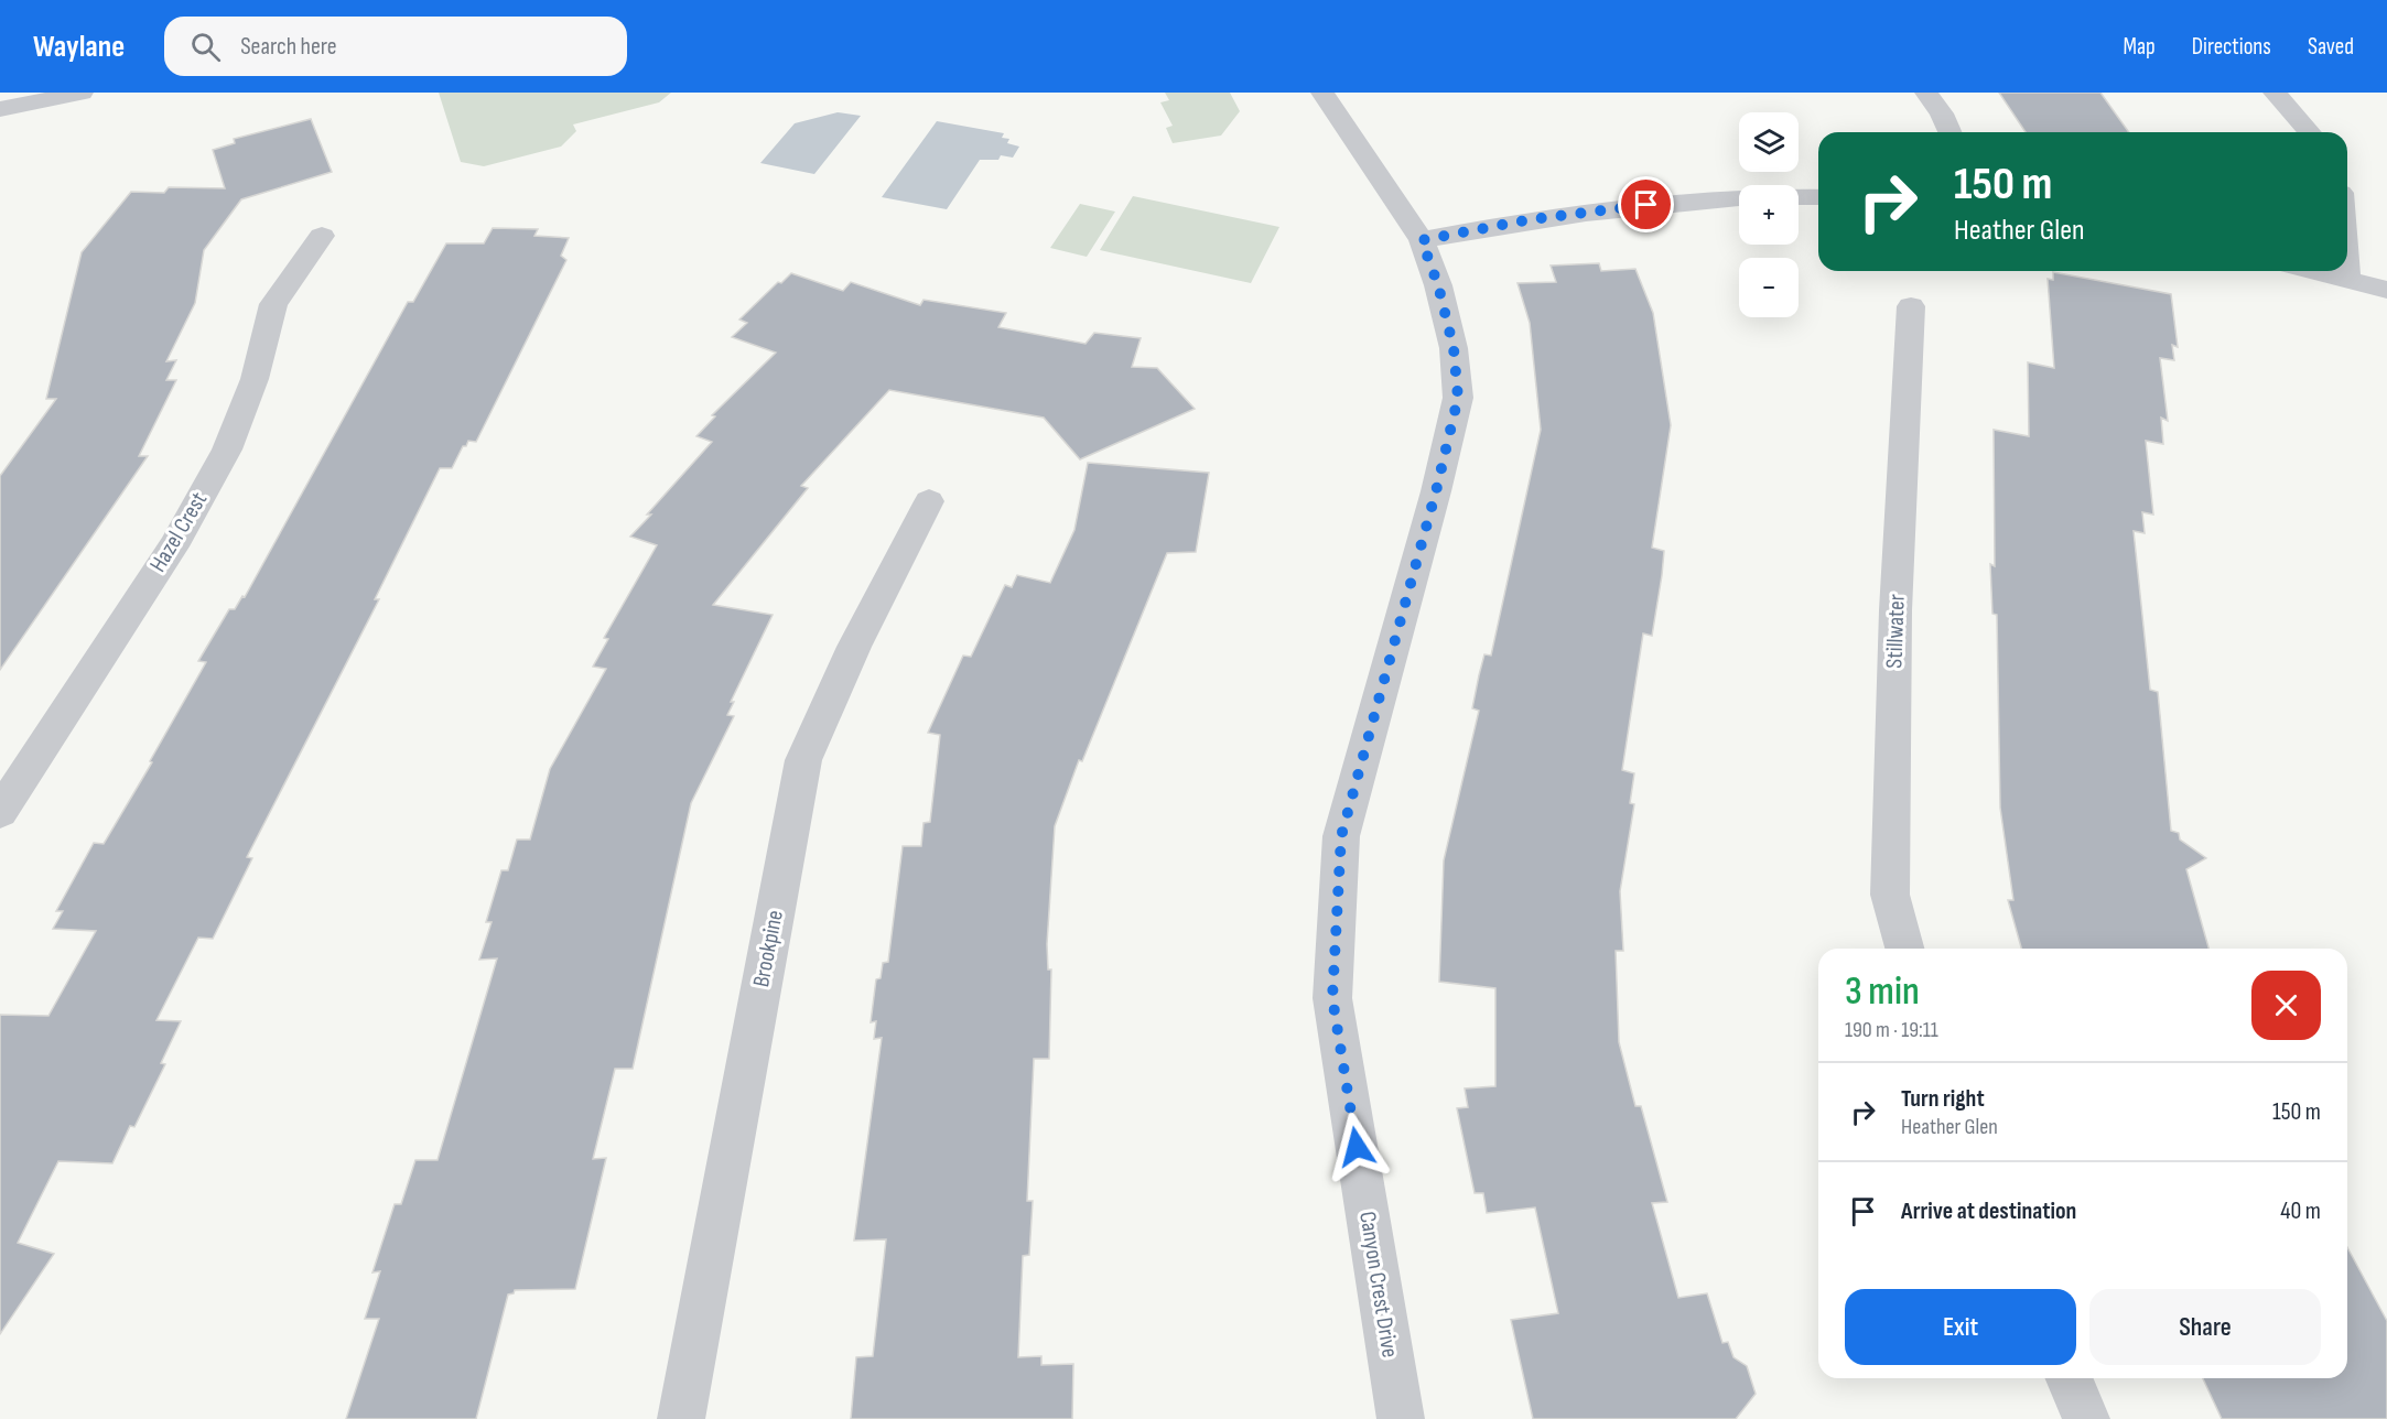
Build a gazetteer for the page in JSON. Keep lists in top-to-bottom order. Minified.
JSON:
{"streets":{"street":["Hazel Crest","Stillwater","Brookpine","Canyon Crest Drive"]},"page":{"header":"Waylane","search":"Search here","nav":["Map","Directions","Saved"],"map_buttons":["+","−"],"turn":["150 m","Heather Glen"],"heading":["3 min","190 m · 19:11"],"list":[{"name":"Turn right","note":"Heather Glen","value":"150 m"},{"name":"Arrive at destination","value":"40 m"}],"buttons":["Exit","Share"]}}
